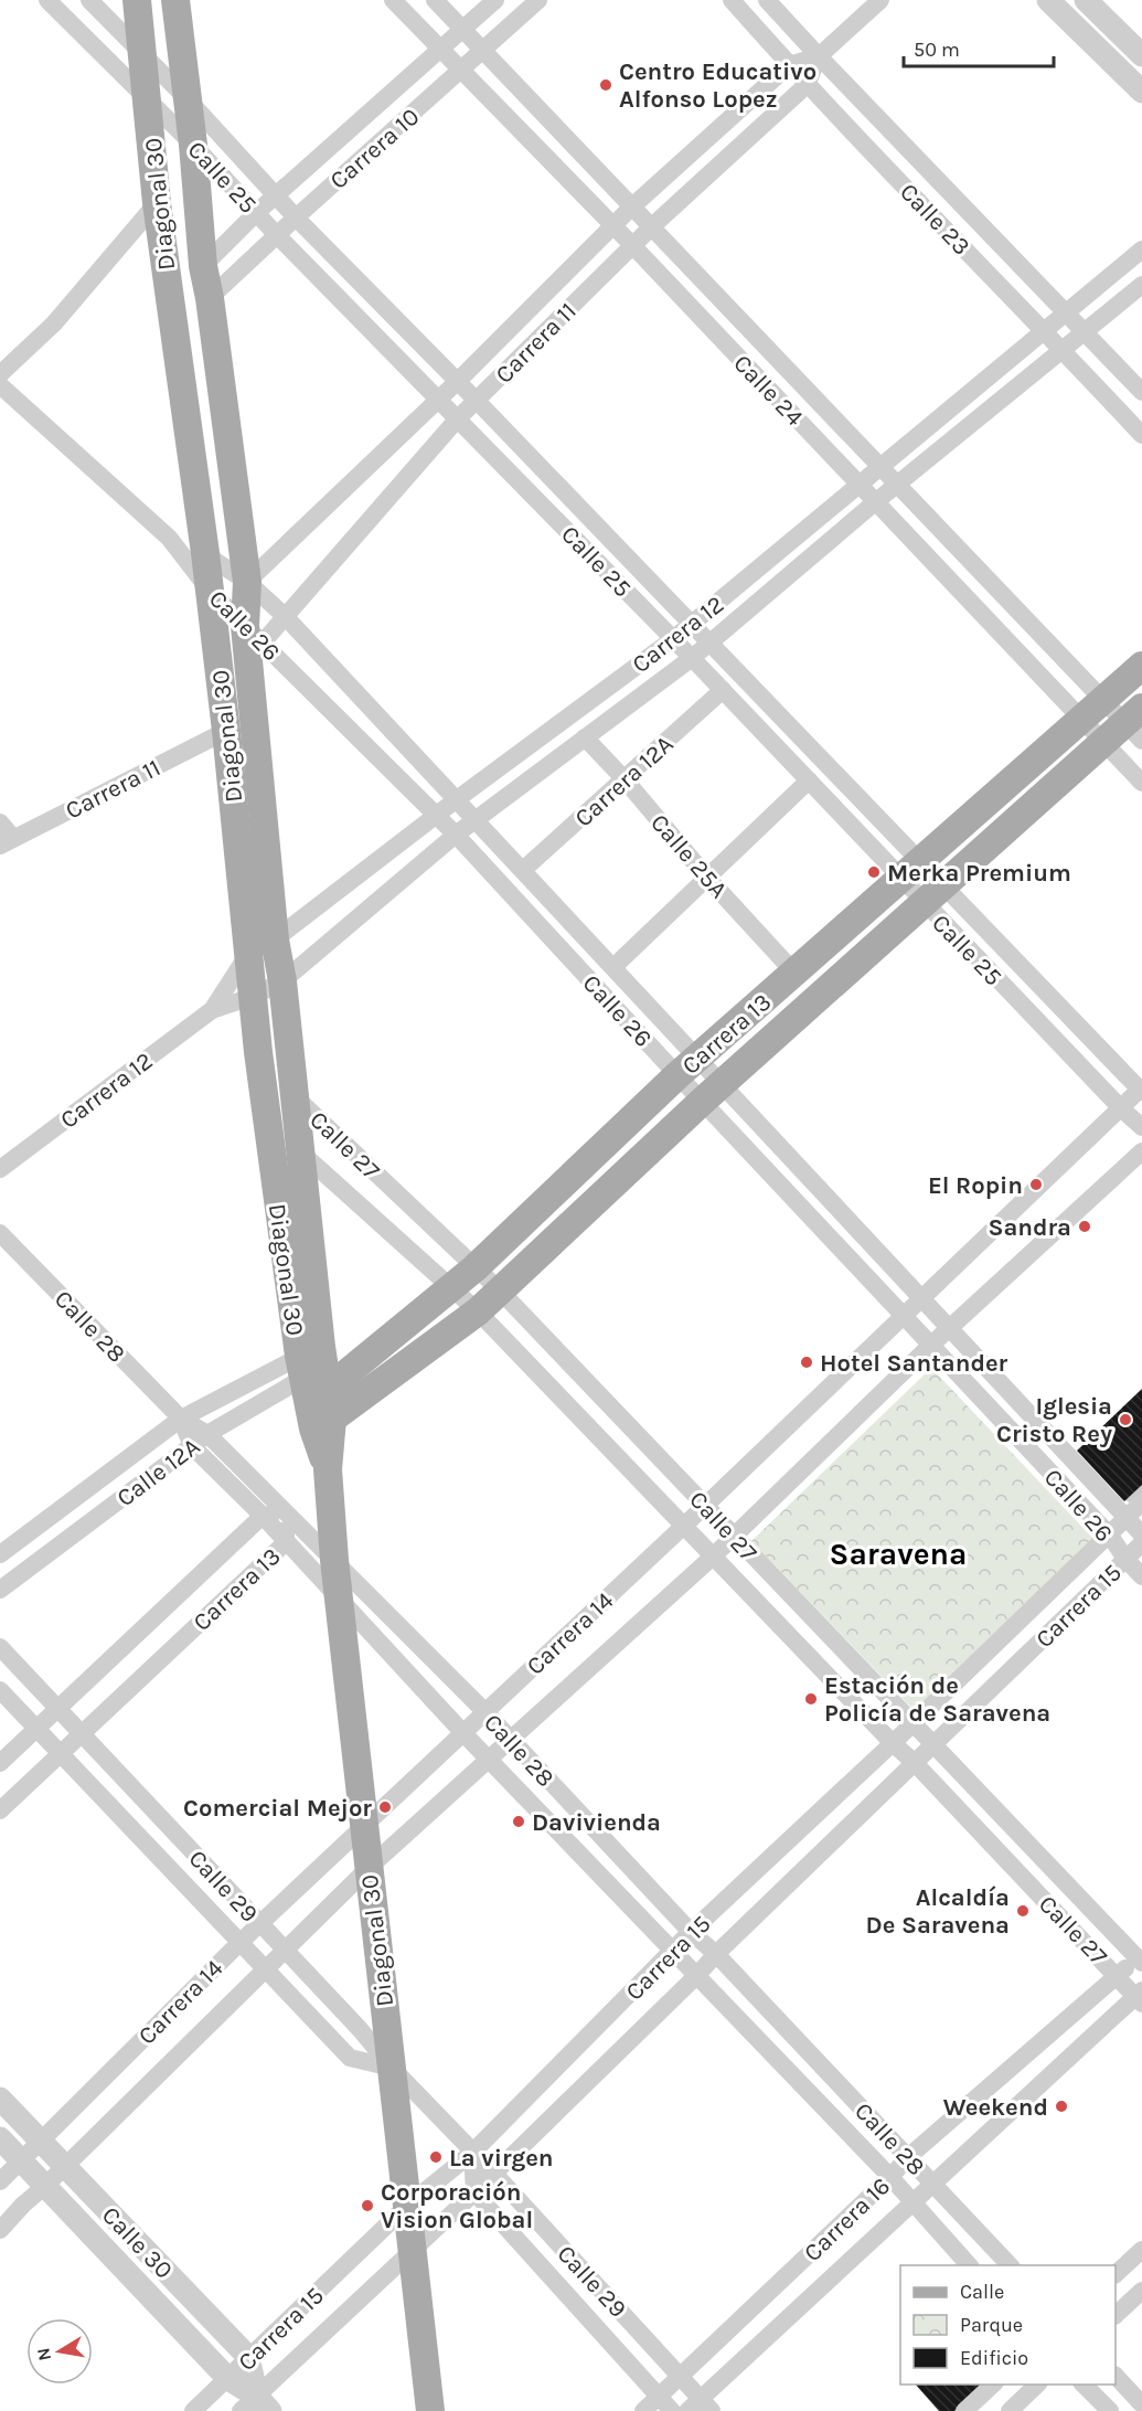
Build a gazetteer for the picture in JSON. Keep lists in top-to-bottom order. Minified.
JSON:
{"streets":{"main road":["Diagonal 30","Carrera 13"],"street":["Carrera 10","Calle 25","Calle 23","Carrera 11","Calle 24","Calle 26","Carrera 12","Carrera 12A","Calle 25A","Calle 27","Calle 28","Calle 12A","Carrera 15","Carrera 14","Calle 29","Carrera 16","Calle 30"]},"crossings":[["Carrera 10","Calle 25"],["Carrera 10","Diagonal 30"],["Carrera 10","Calle 24"],["Calle 25","Diagonal 30"],["Calle 25","Carrera 11"],["Calle 25","Carrera 12"],["Calle 25","Carrera 12A"],["Calle 25","Carrera 13"],["Calle 25","Carrera 14"],["Diagonal 30","Carrera 11"],["Diagonal 30","Calle 26"],["Diagonal 30","Carrera 12"],["Diagonal 30","Carrera 13"],["Diagonal 30","Calle 27"],["Diagonal 30","Calle 28"],["Diagonal 30","Calle 12A"],["Diagonal 30","Carrera 15"],["Diagonal 30","Carrera 14"],["Diagonal 30","Calle 29"],["Calle 23","Carrera 11"],["Calle 23","Carrera 12"],["Carrera 11","Calle 24"],["Carrera 11","Calle 26"],["Calle 24","Carrera 12"],["Calle 24","Carrera 13"],["Calle 26","Carrera 12"],["Calle 26","Carrera 12A"],["Calle 26","Carrera 13"],["Calle 26","Carrera 15"],["Calle 26","Carrera 14"],["Carrera 12","Calle 25A"],["Carrera 12A","Calle 25A"],["Calle 25A","Carrera 13"],["Carrera 13","Calle 27"],["Carrera 13","Calle 28"],["Carrera 13","Calle 12A"],["Carrera 13","Calle 29"],["Calle 27","Carrera 15"],["Calle 27","Carrera 14"],["Calle 27","Carrera 16"],["Calle 28","Calle 12A"],["Calle 28","Carrera 15"],["Calle 28","Carrera 14"],["Calle 28","Carrera 16"],["Carrera 15","Calle 29"],["Carrera 15","Calle 30"],["Carrera 14","Calle 29"],["Carrera 14","Calle 30"],["Calle 29","Carrera 16"]],"districts":["Saravena"],"places":["Centro Educativo Alfonso Lopez","Merka Premium","El Ropin","Sandra","Hotel Santander","Iglesia Cristo Rey","Estación de Policía de Saravena","Comercial Mejor","Davivienda","Alcaldía De Saravena","Weekend","La virgen","Corporación Vision Global"],"legend":["Calle","Parque","Edificio"],"scale_bar":"50 m","north":"left"}
